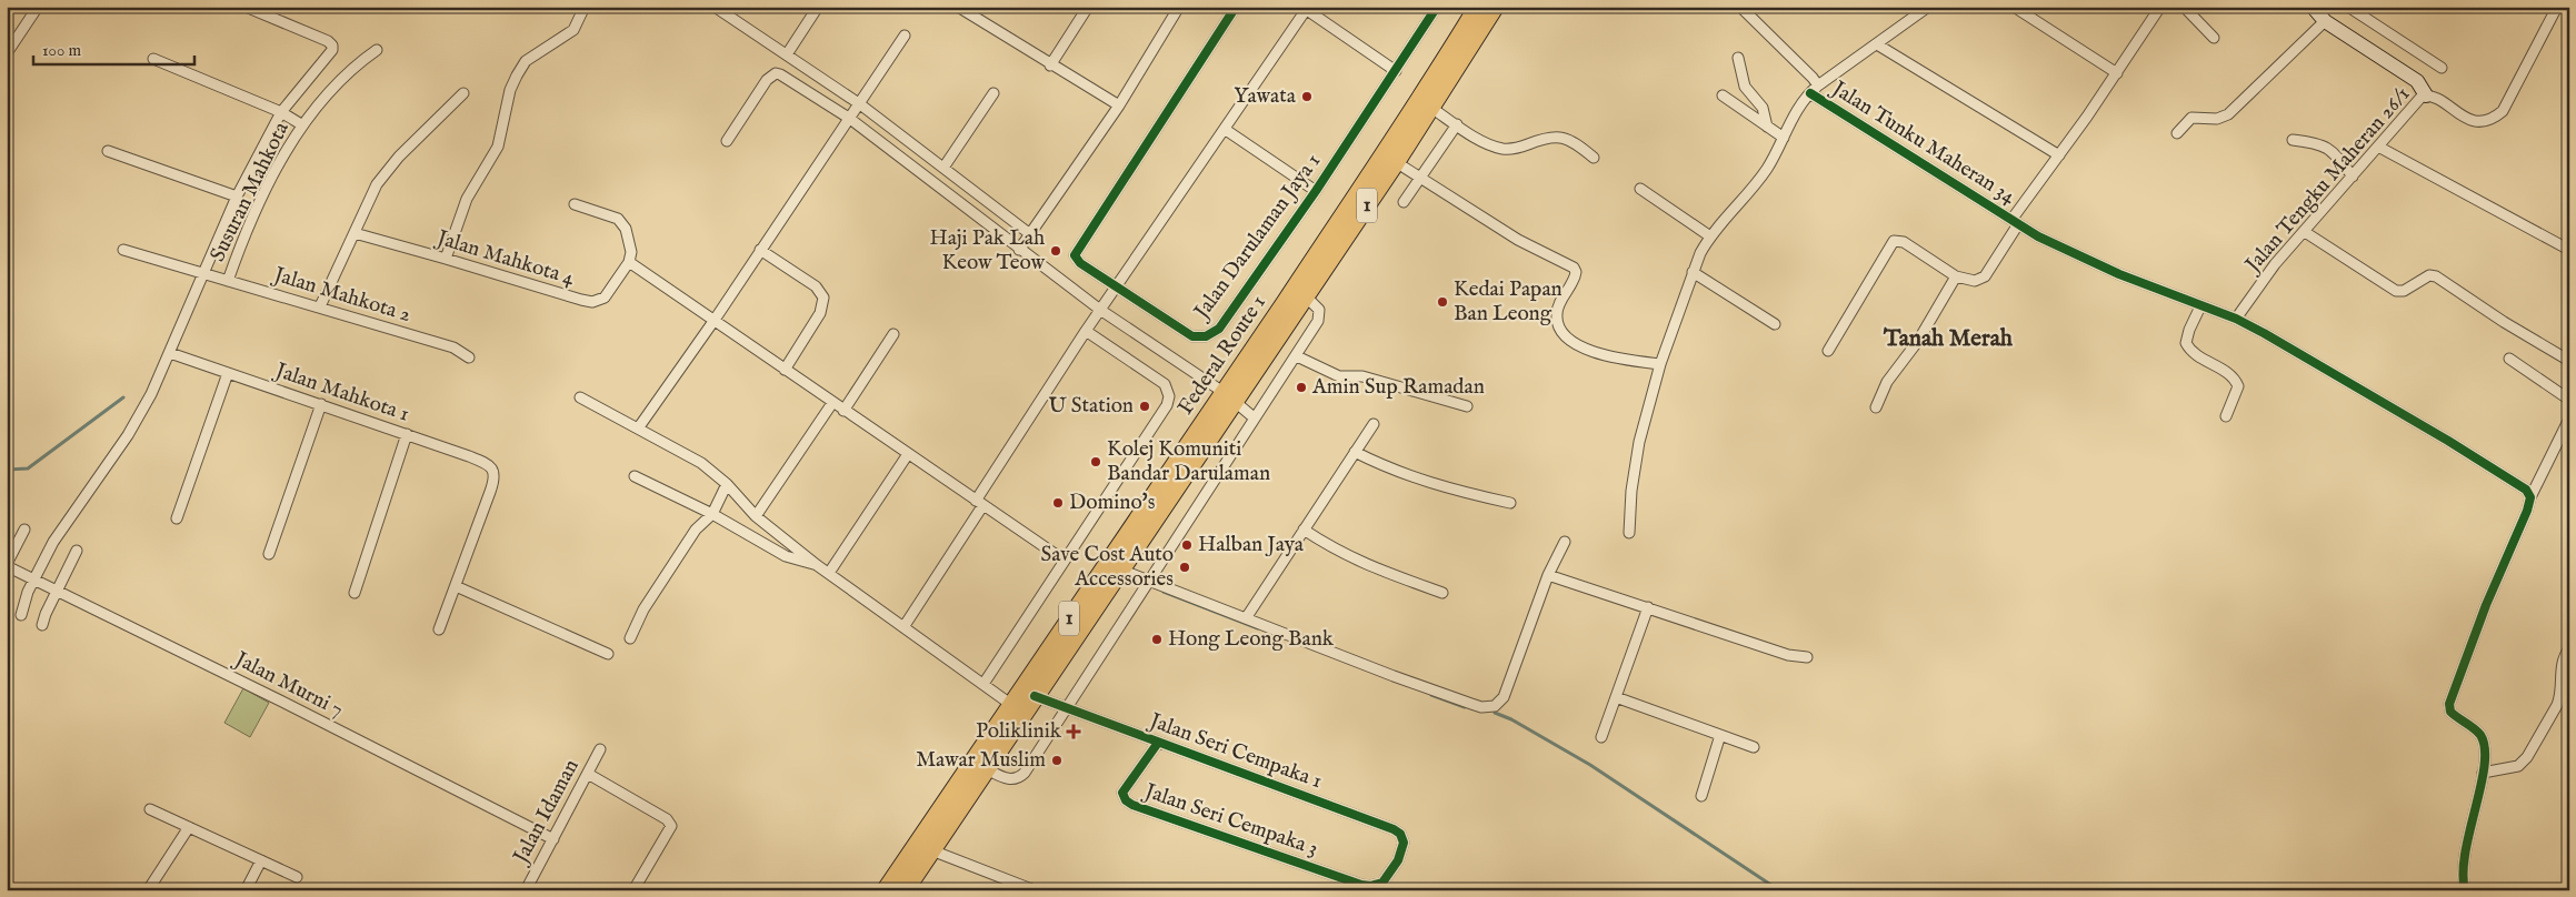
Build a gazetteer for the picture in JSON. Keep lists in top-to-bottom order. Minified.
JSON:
{"streets":{"highway":["1","Federal Route 1"],"street":["Jalan Tunku Maheran 34","Jalan Tengku Maheran 26/1","Susuran Mahkota","Jalan Darulaman Jaya 1","Jalan Mahkota 4","Jalan Mahkota 2","Jalan Mahkota 1","Jalan Murni 7","Jalan Seri Cempaka 1","Jalan Idaman","Jalan Seri Cempaka 3"]},"crossings":[["Jalan Tunku Maheran 34","Jalan Tengku Maheran 26/1"],["Susuran Mahkota","Jalan Mahkota 2"],["Federal Route 1","Jalan Seri Cempaka 1"],["Jalan Murni 7","Jalan Idaman"],["Jalan Seri Cempaka 1","Jalan Seri Cempaka 3"]],"districts":["Tanah Merah"],"places":{"other":["Yawata","Haji Pak Lah Keow Teow","Kedai Papan Ban Leong","Amin Sup Ramadan","U Station","Kolej Komuniti Bandar Darulaman","Domino's","Halban Jaya","Save Cost Auto Accessories","Hong Leong Bank","Mawar Muslim"],"health":["Poliklinik"]},"scale_bar":"100 m"}
